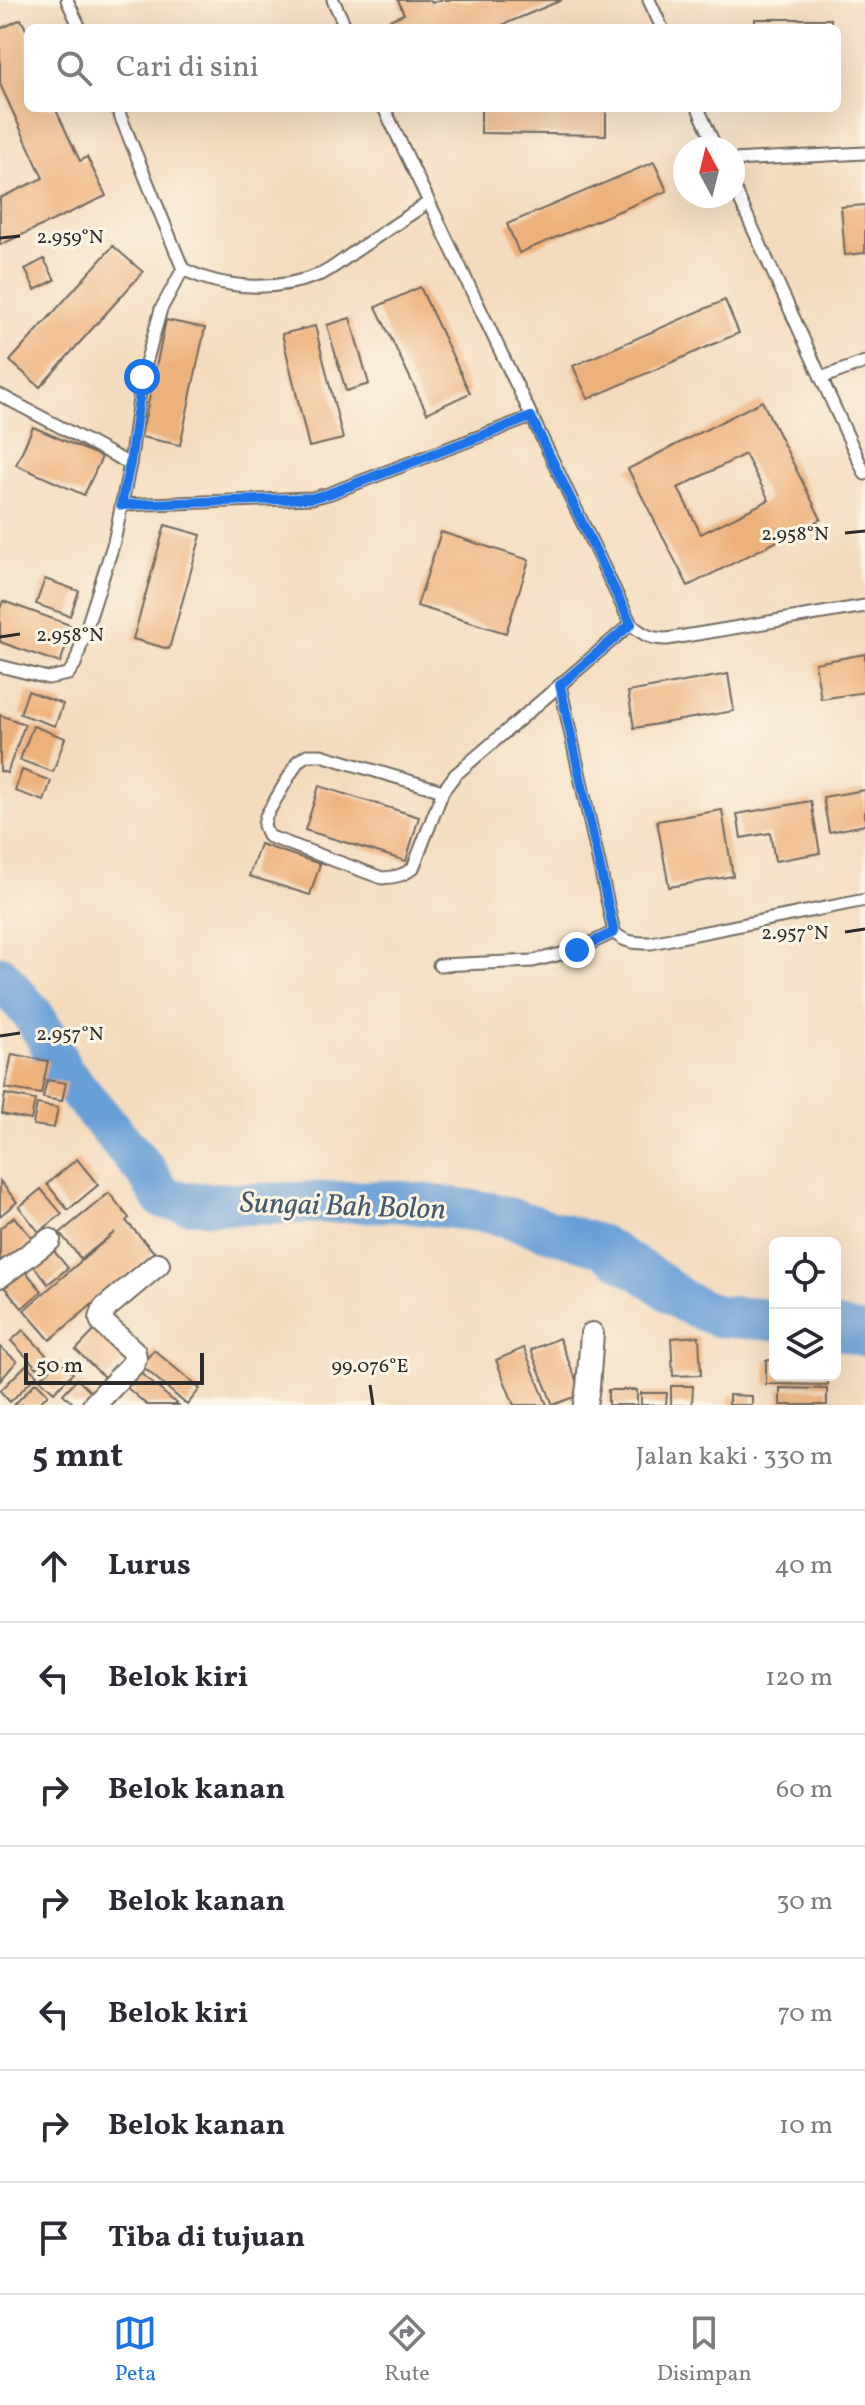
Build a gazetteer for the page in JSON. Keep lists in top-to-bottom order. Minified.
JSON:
{"water":["Sungai Bah Bolon"],"scale_bar":"50 m","north":"top","page":{"search":"Cari di sini","scale":"50 m","heading":["5 mnt","Jalan kaki · 330 m"],"list":[["Lurus","40 m"],["Belok kiri","120 m"],["Belok kanan","60 m"],["Belok kanan","30 m"],["Belok kiri","70 m"],["Belok kanan","10 m"],"Tiba di tujuan"],"nav":["Peta","Rute","Disimpan"]},"coordinates":["2.959°N","2.958°N","2.957°N","99.076°E"]}
